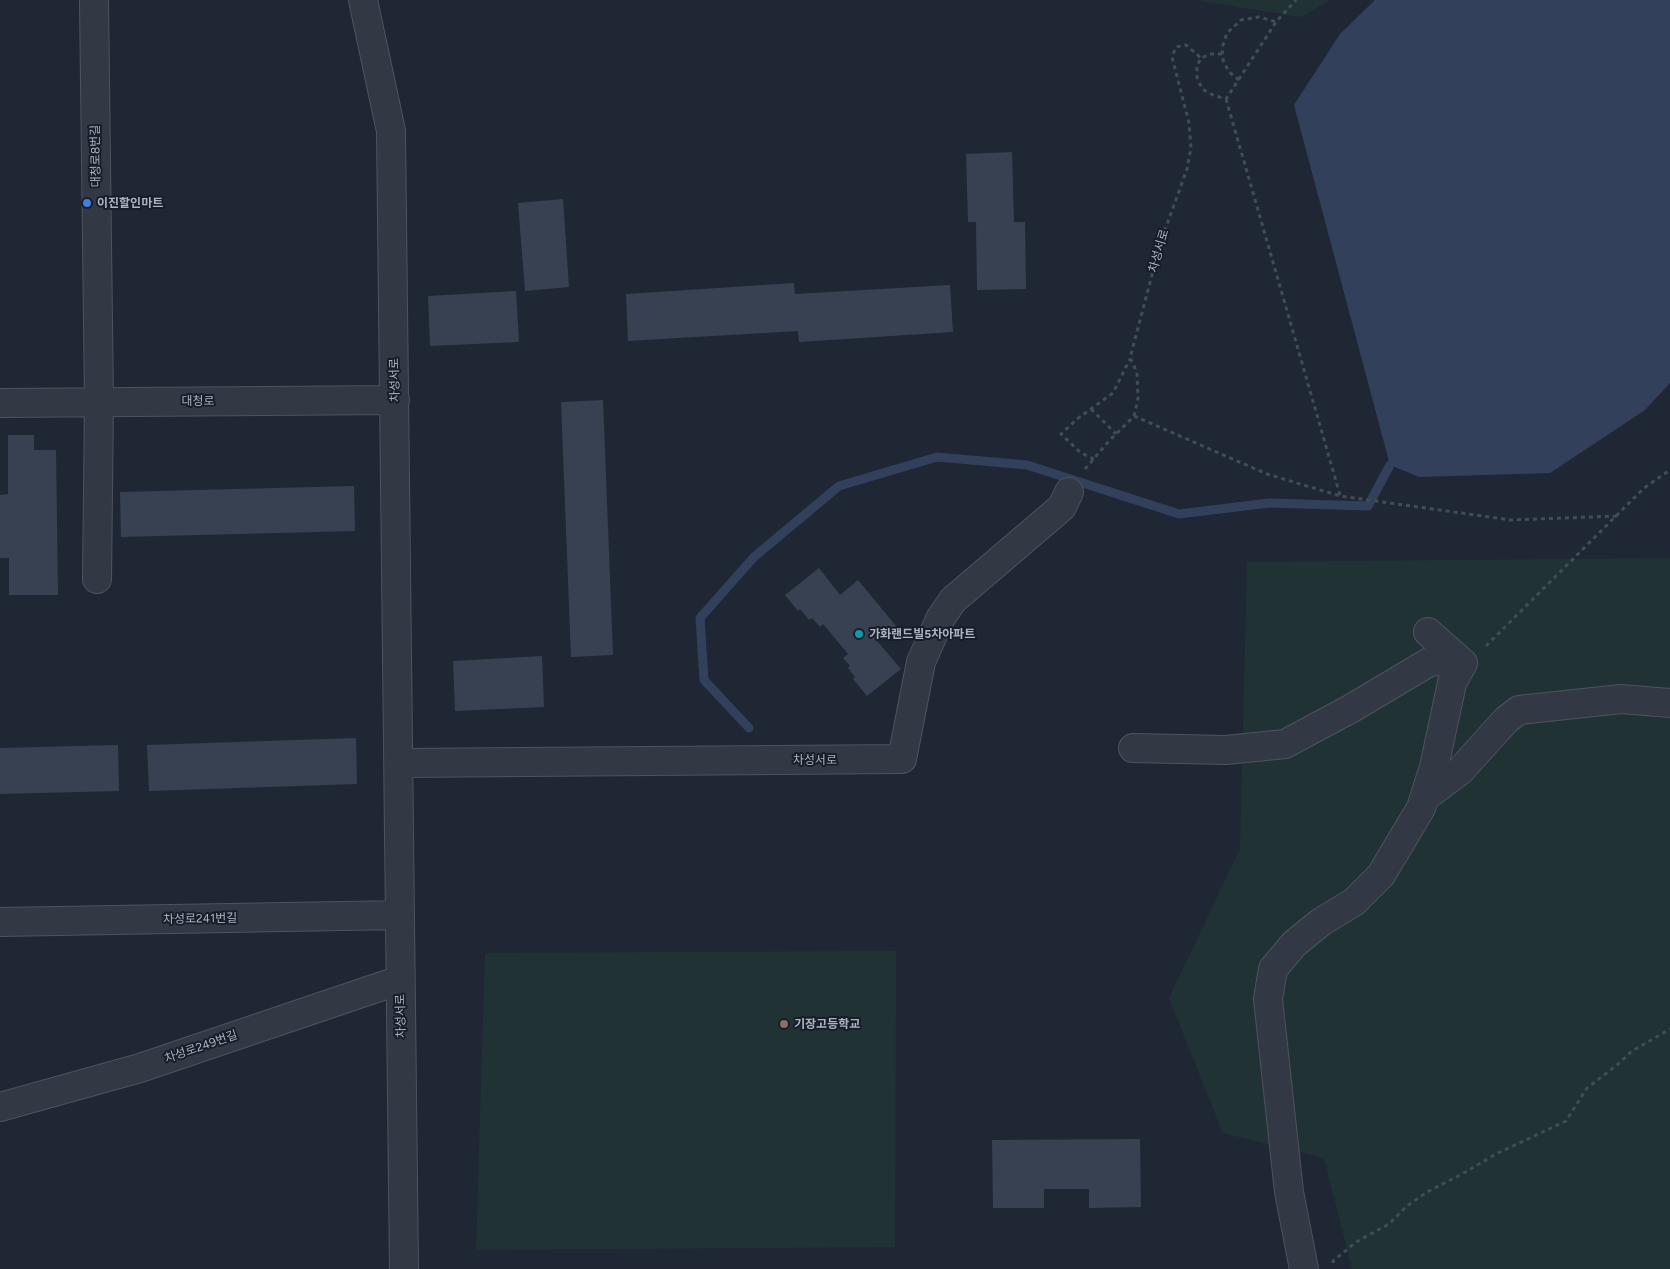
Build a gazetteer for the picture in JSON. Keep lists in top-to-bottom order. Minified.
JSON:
{"streets":{"street":["대청로8번길","차성서로","대청로","차성로241번길","차성로249번길"]},"crossings":[["대청로8번길","대청로"],["차성서로","대청로"],["차성서로","차성로241번길"],["차성서로","차성로249번길"]],"places":["이진할인마트","가화랜드빌5차아파트","기장고등학교"]}
